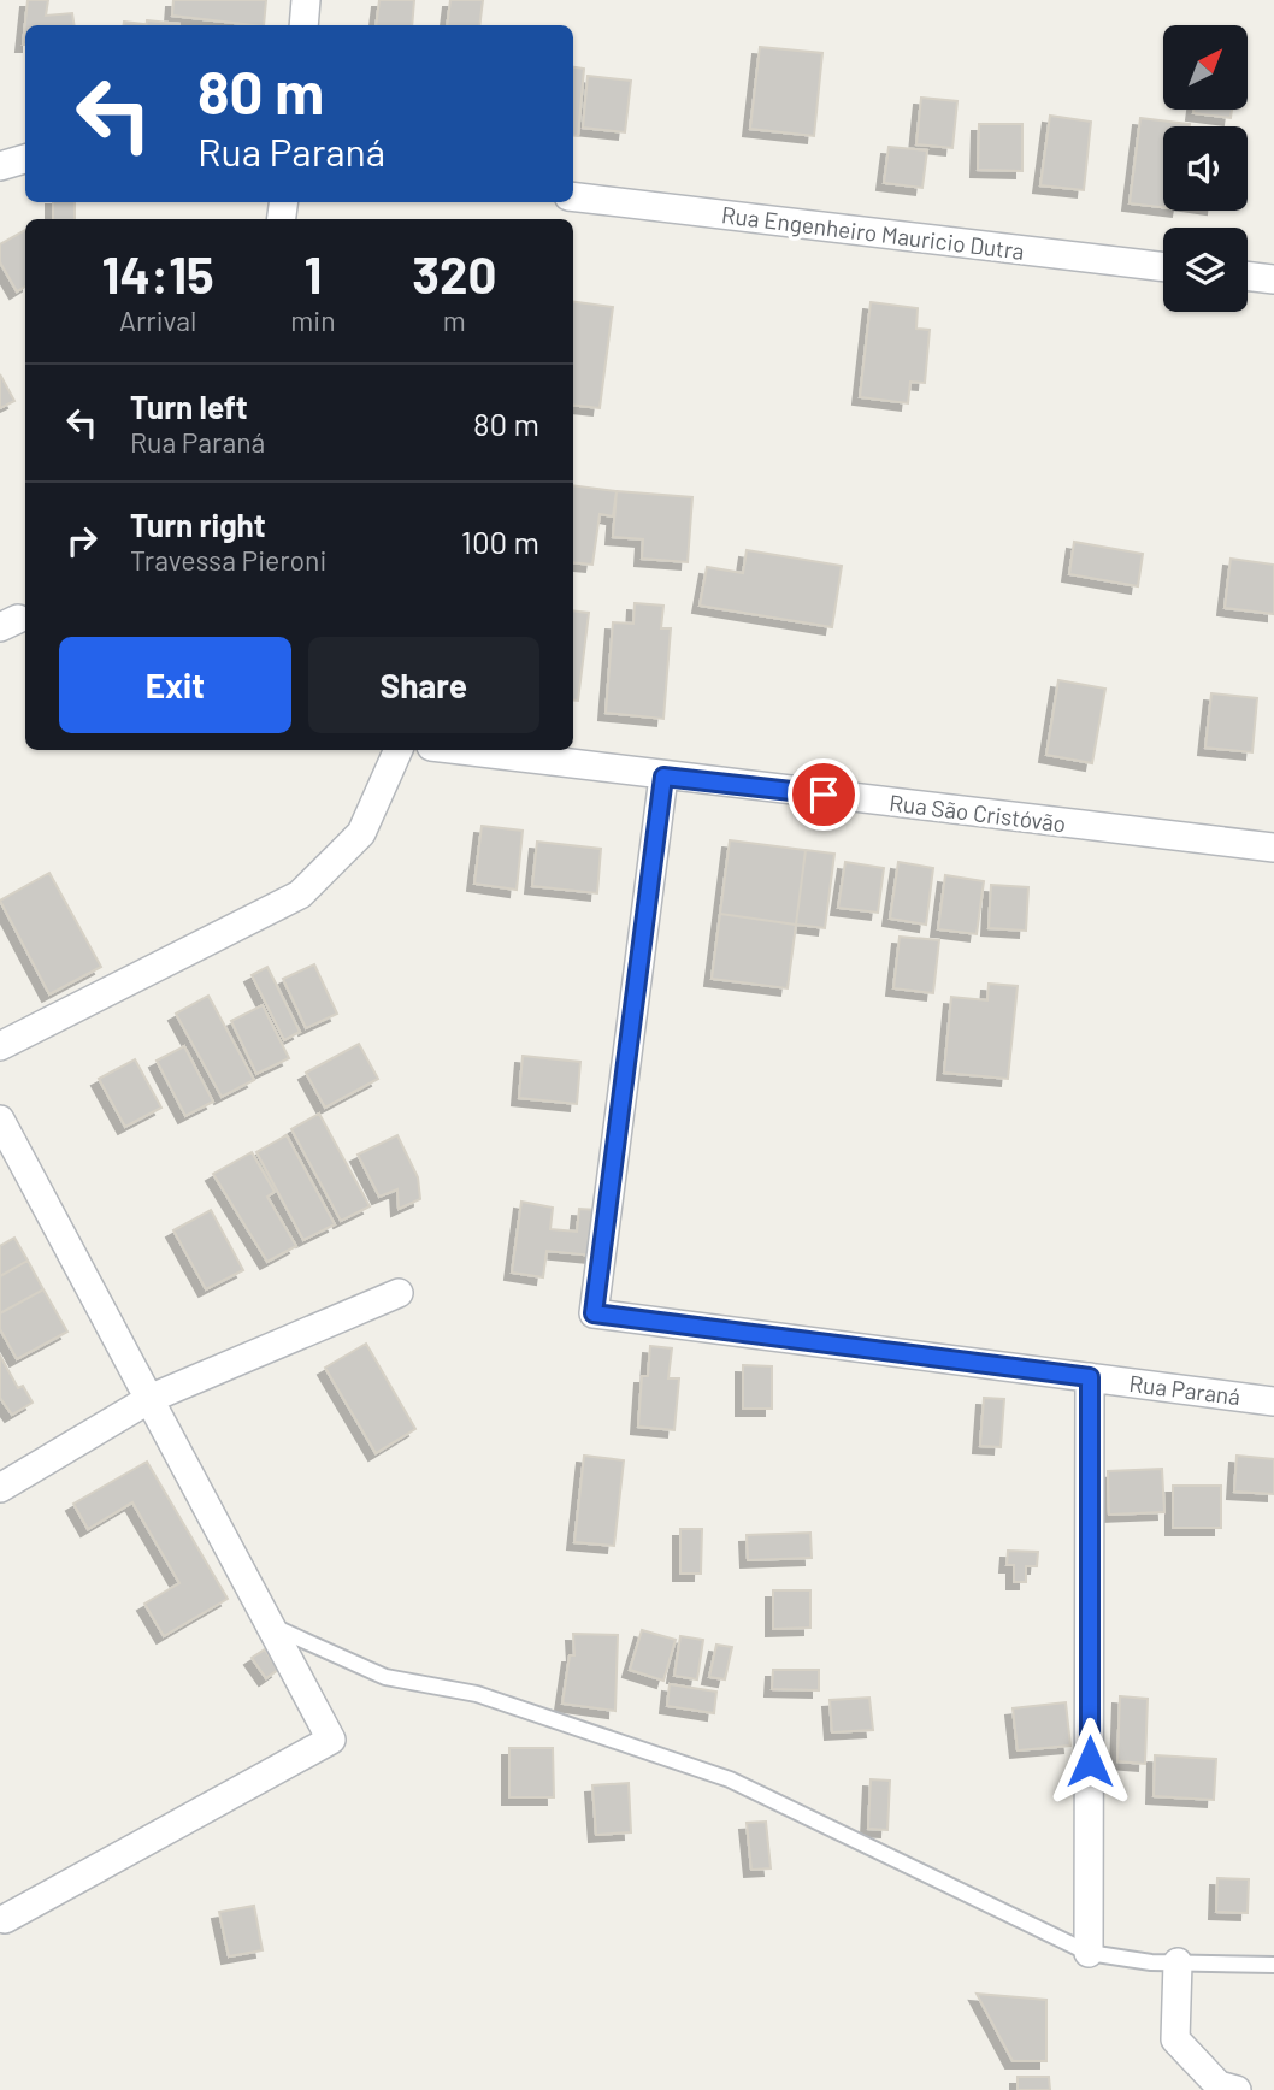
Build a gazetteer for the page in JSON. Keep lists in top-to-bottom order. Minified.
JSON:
{"streets":{"street":["Rua Engenheiro Mauricio Dutra","Rua São Cristóvão","Rua Paraná"]},"crossings":[["Rua São Cristóvão","Rua Paraná"]],"north":"top right","page":{"turn":["80 m","Rua Paraná"],"eta":["14:15","Arrival","1","min","320","m"],"list":[{"name":"Turn left","note":"Rua Paraná","value":"80 m"},{"name":"Turn right","note":"Travessa Pieroni","value":"100 m"}],"buttons":["Exit","Share"]}}
